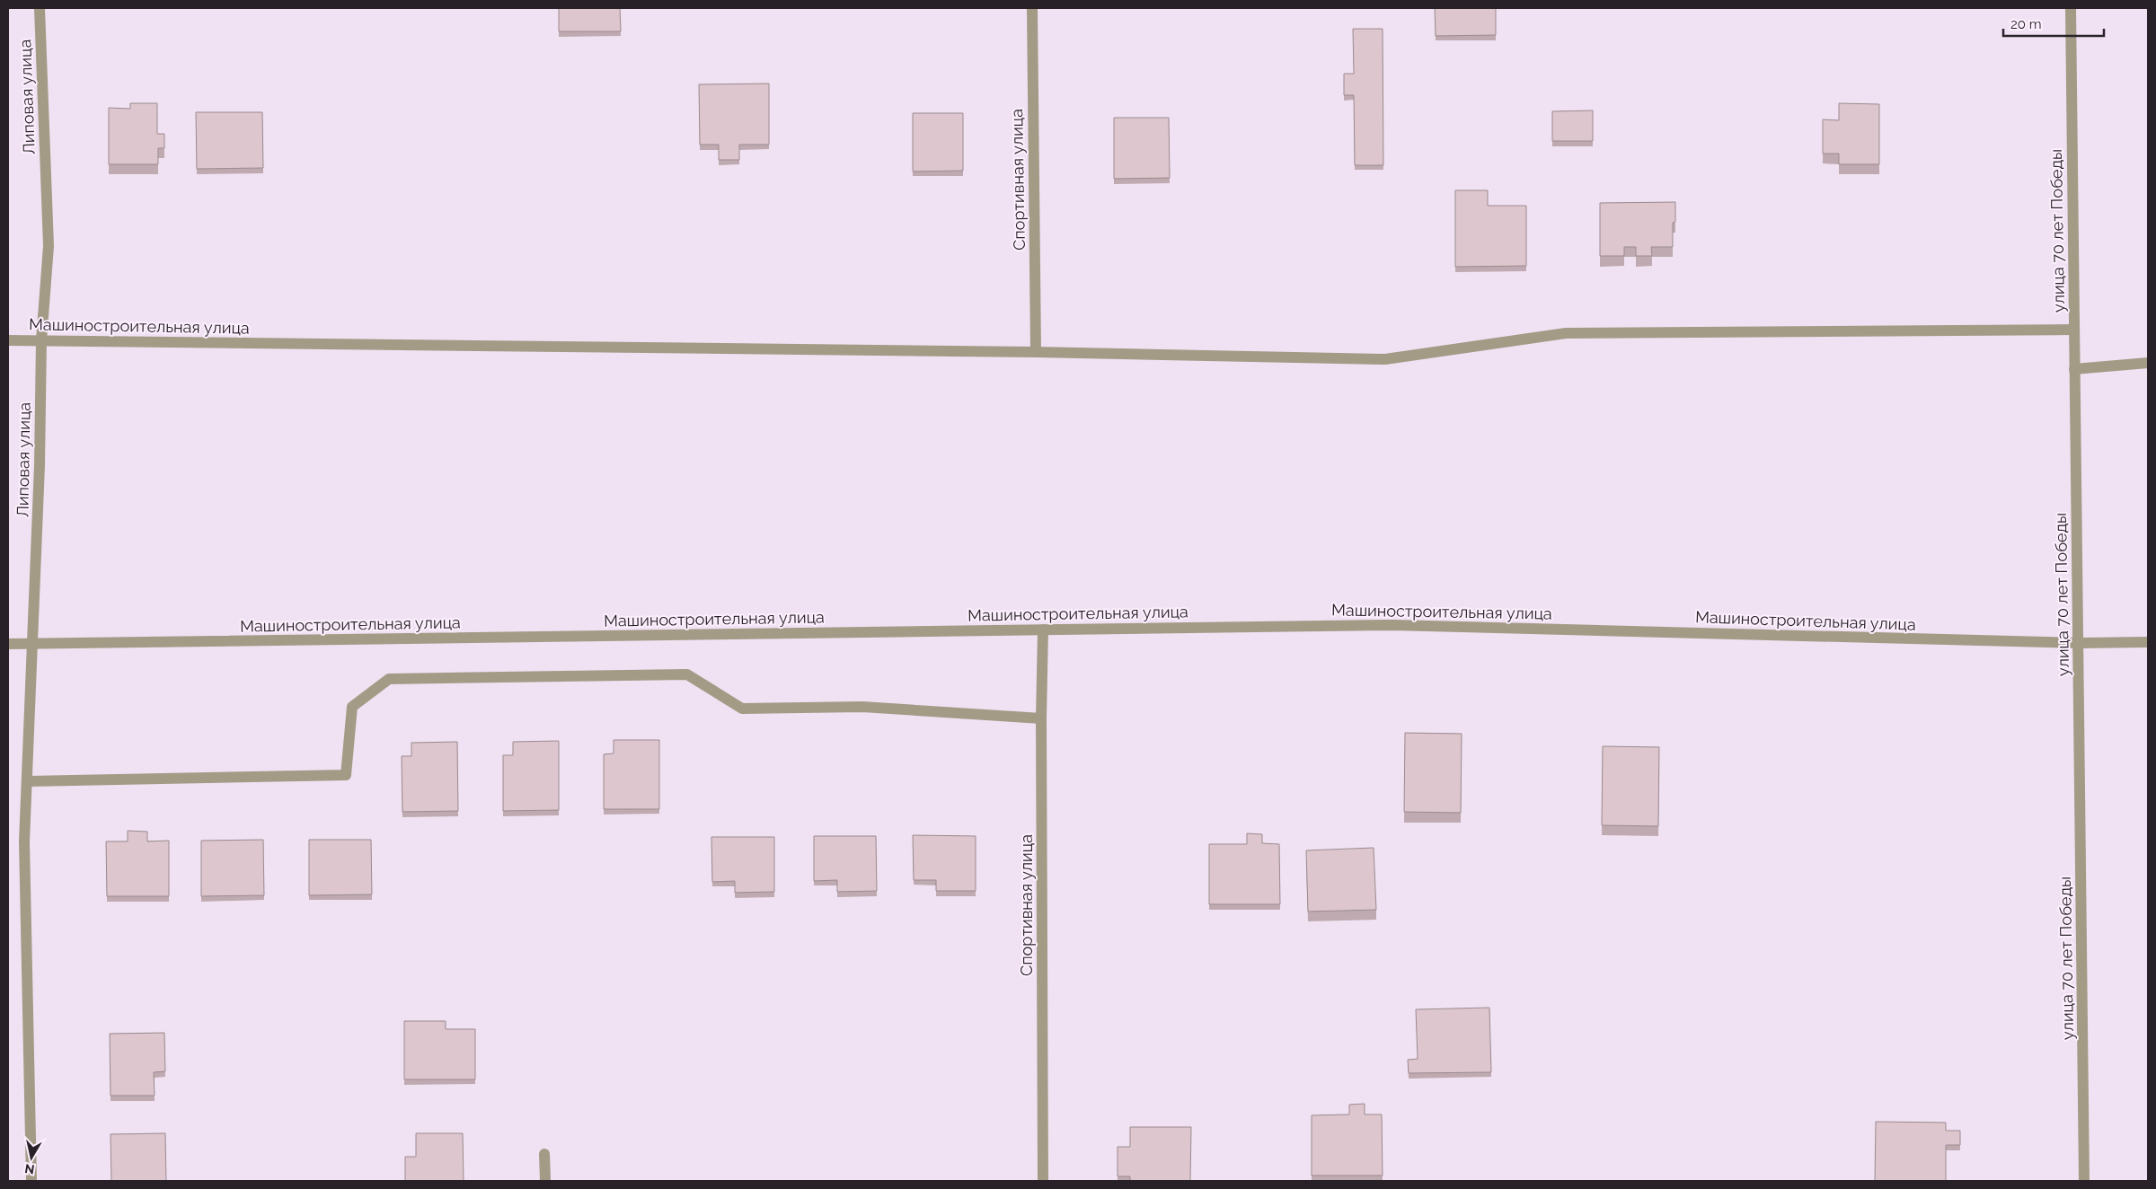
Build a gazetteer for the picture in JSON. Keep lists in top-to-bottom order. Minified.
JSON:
{"streets":{"street":["Липовая улица","Спортивная улица","улица 70 лет Победы","Машиностроительная улица"]},"crossings":[["Липовая улица","Машиностроительная улица"],["Спортивная улица","Машиностроительная улица"],["улица 70 лет Победы","Машиностроительная улица"]],"scale_bar":"20 m","north":"bottom"}
